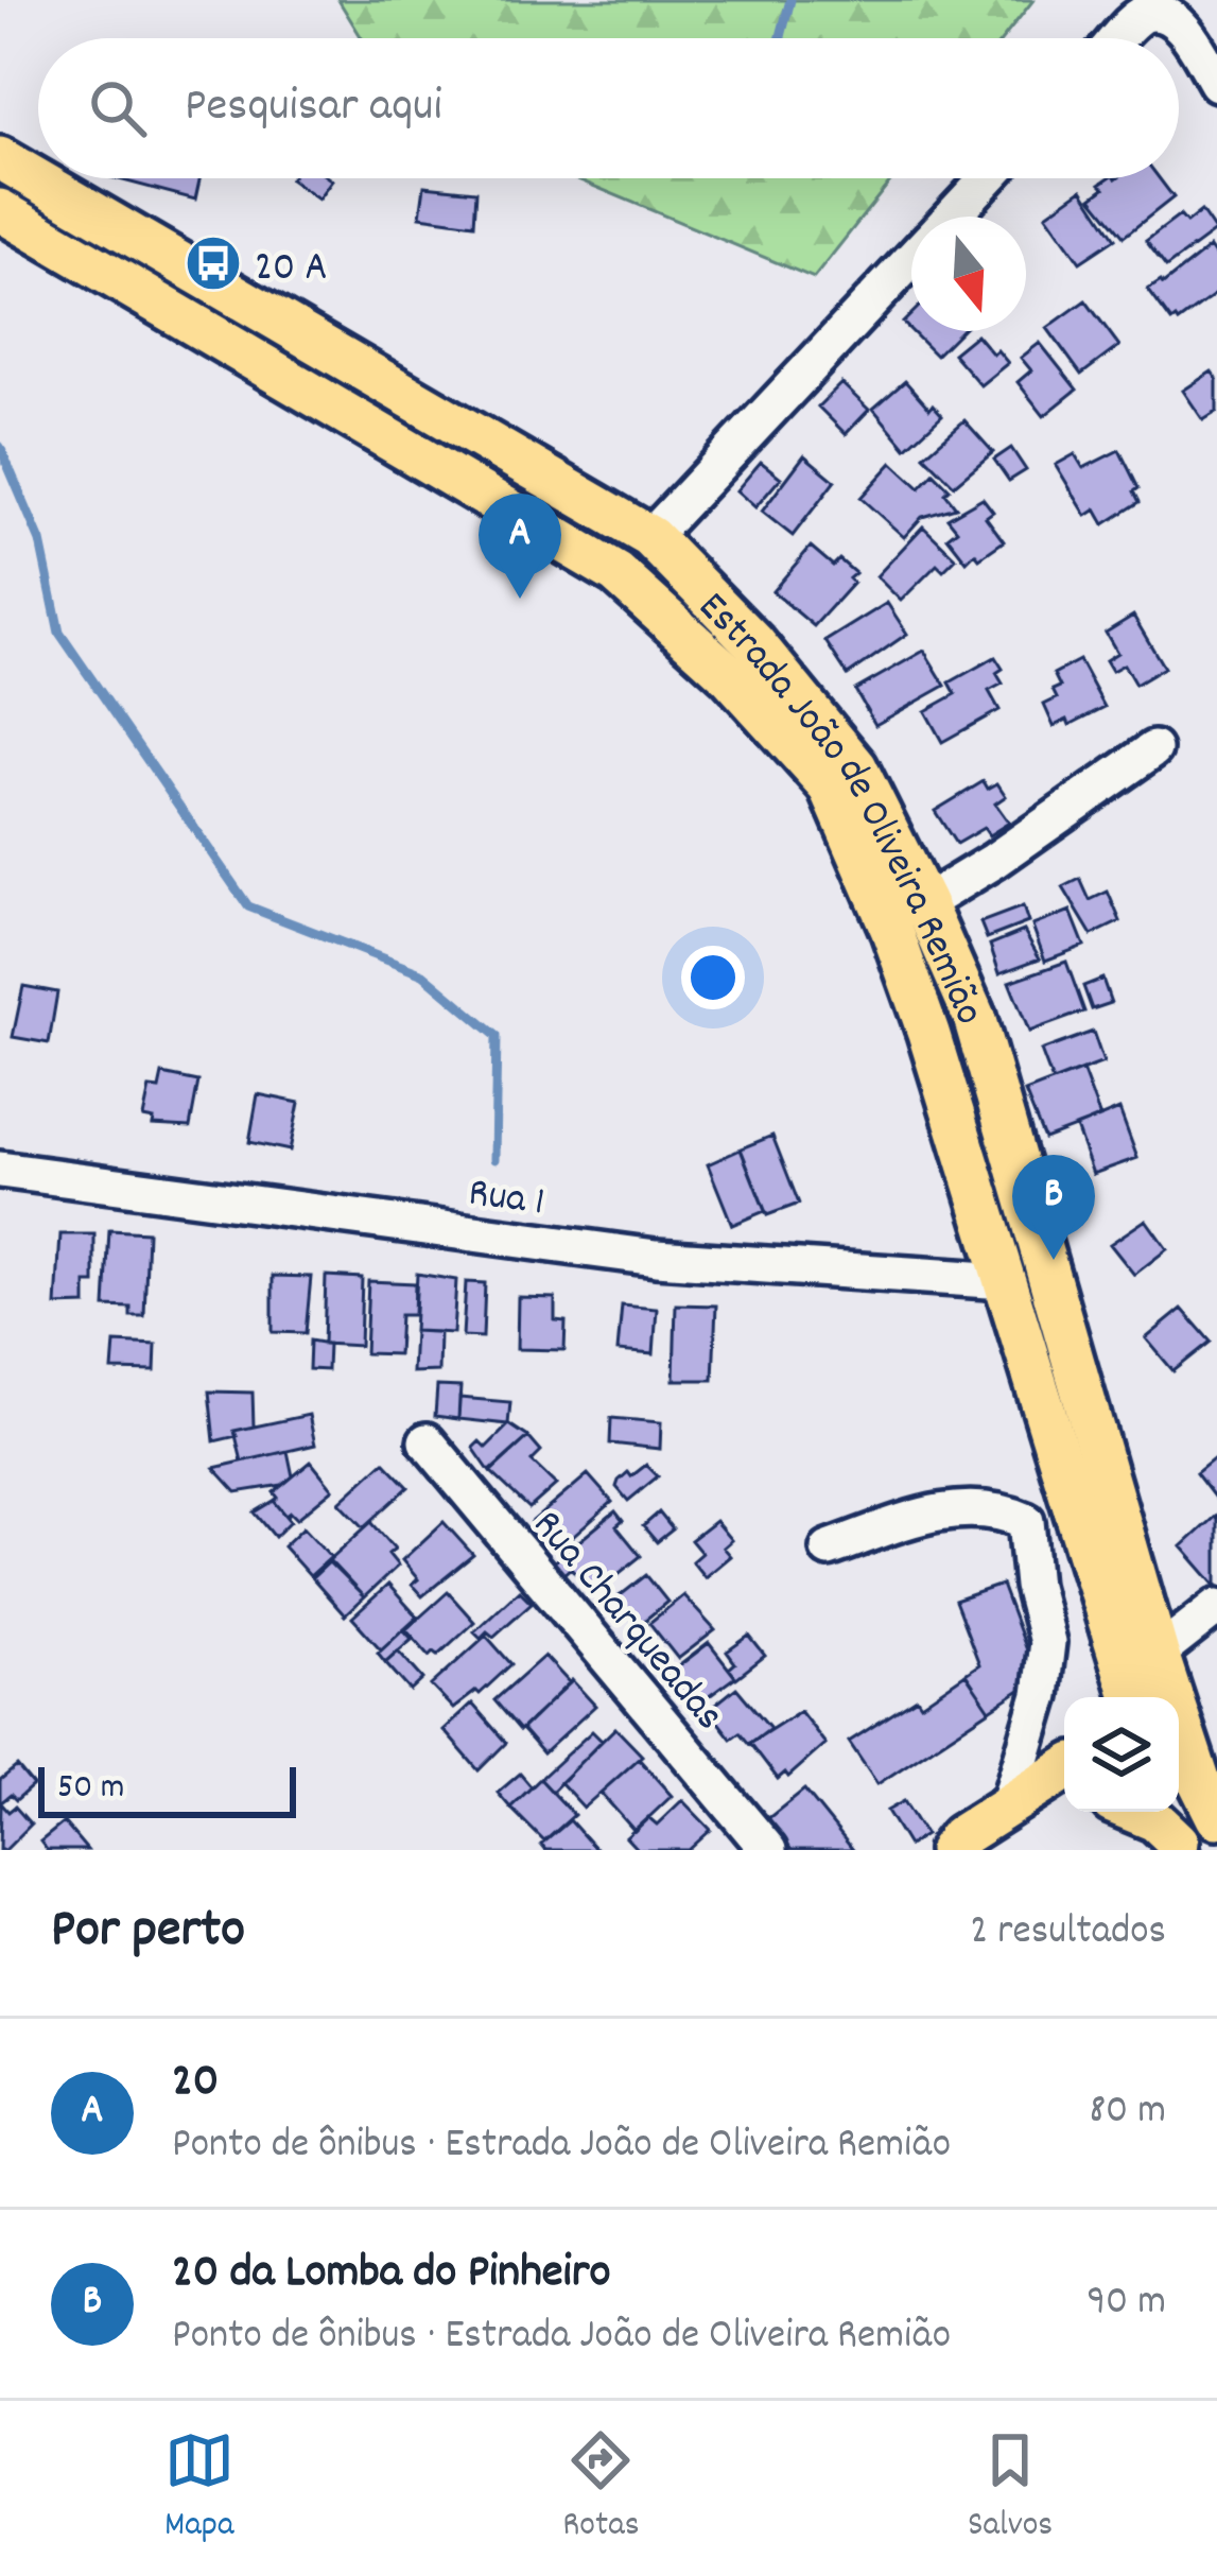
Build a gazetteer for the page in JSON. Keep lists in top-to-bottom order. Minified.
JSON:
{"streets":{"main road":["Estrada João de Oliveira Remião"],"street":["Rua 1","Rua Charqueadas"]},"crossings":[["Estrada João de Oliveira Remião","Rua 1"]],"places":{"bus stop":["20 A"]},"scale_bar":"50 m","north":"bottom","page":{"search":"Pesquisar aqui","pins":["A","B"],"scale":"50 m","heading":["Por perto","2 resultados"],"list":[{"mark":"A","name":"20","note":"Ponto de ônibus · Estrada João de Oliveira Remião","value":"80 m"},{"mark":"B","name":"20 da Lomba do Pinheiro","note":"Ponto de ônibus · Estrada João de Oliveira Remião","value":"90 m"}],"nav":["Mapa","Rotas","Salvos"]}}
